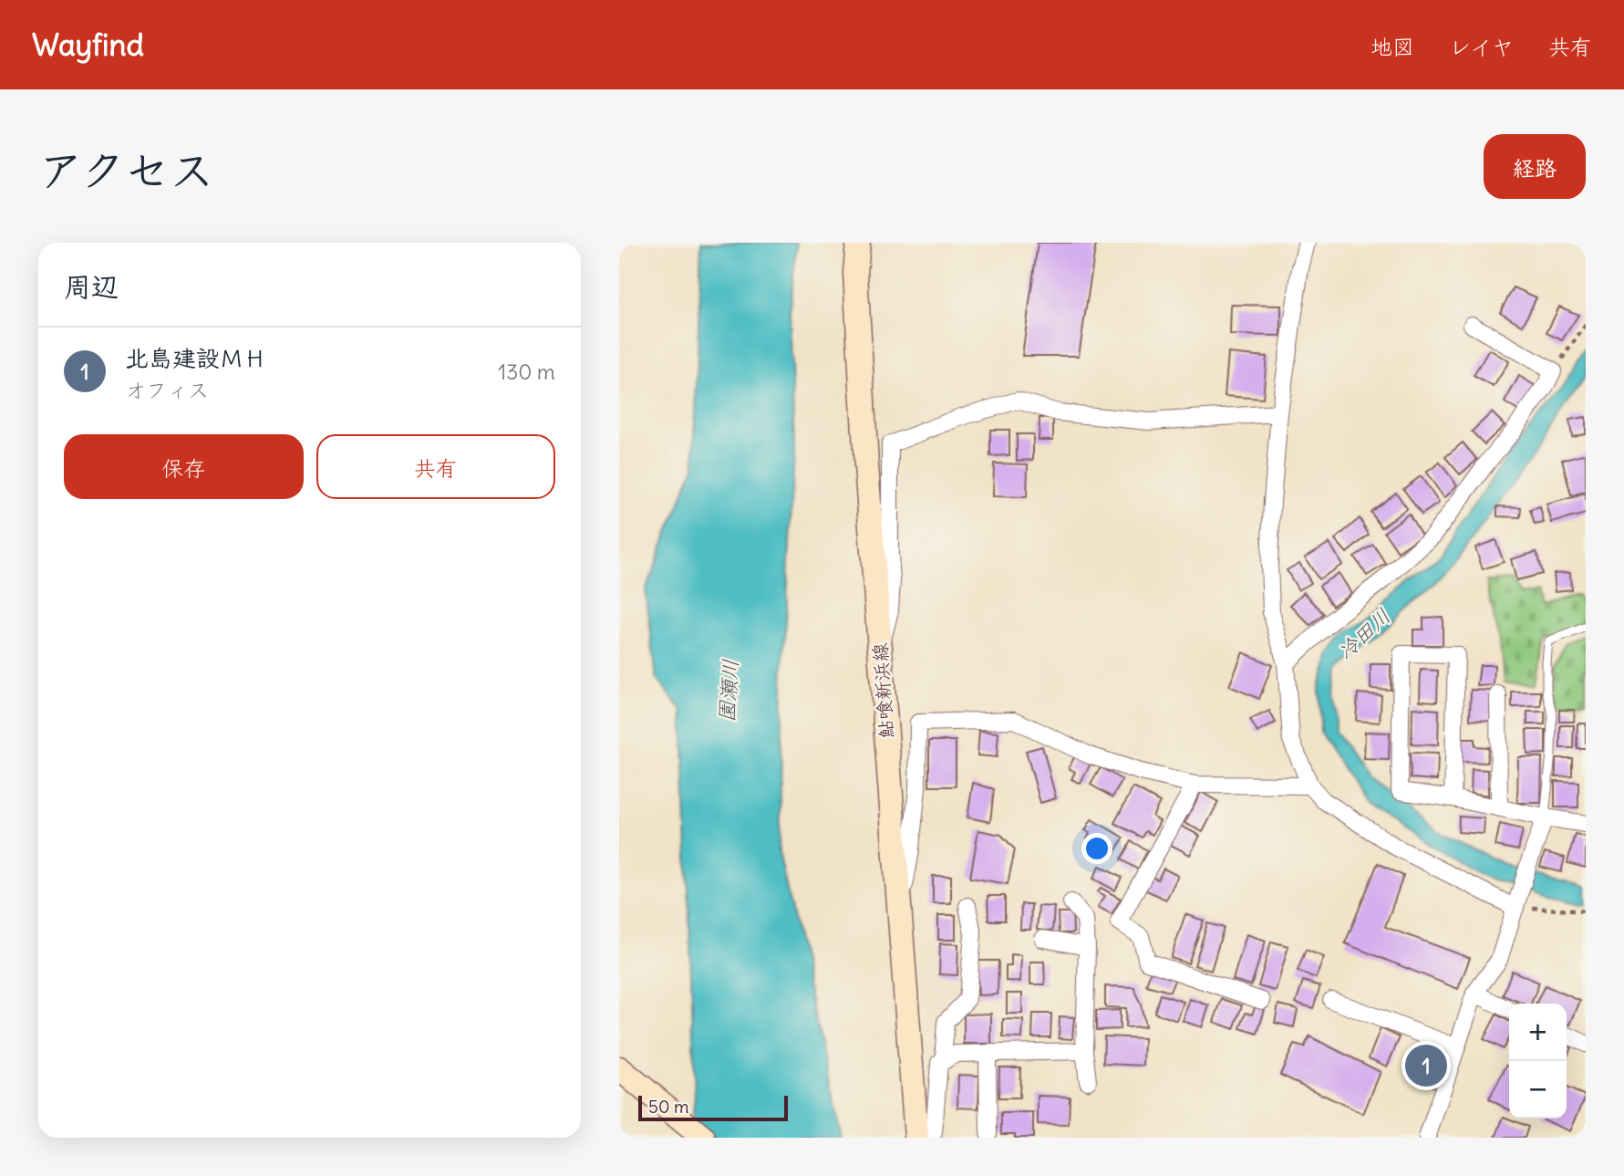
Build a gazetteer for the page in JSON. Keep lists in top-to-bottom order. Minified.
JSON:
{"streets":{"main road":["鮎喰新浜線"]},"water":["冷田川","園瀬川"],"scale_bar":"50 m","page":{"header":"Wayfind","nav":["地図","レイヤ","共有"],"title":"アクセス","buttons":["経路",["保存","共有"]],"heading":"周辺","list":[{"mark":"1","name":"北島建設ＭＨ","note":"オフィス","value":"130 m"}],"map_buttons":["+","−"],"pins":"1","scale":"50 m"}}
